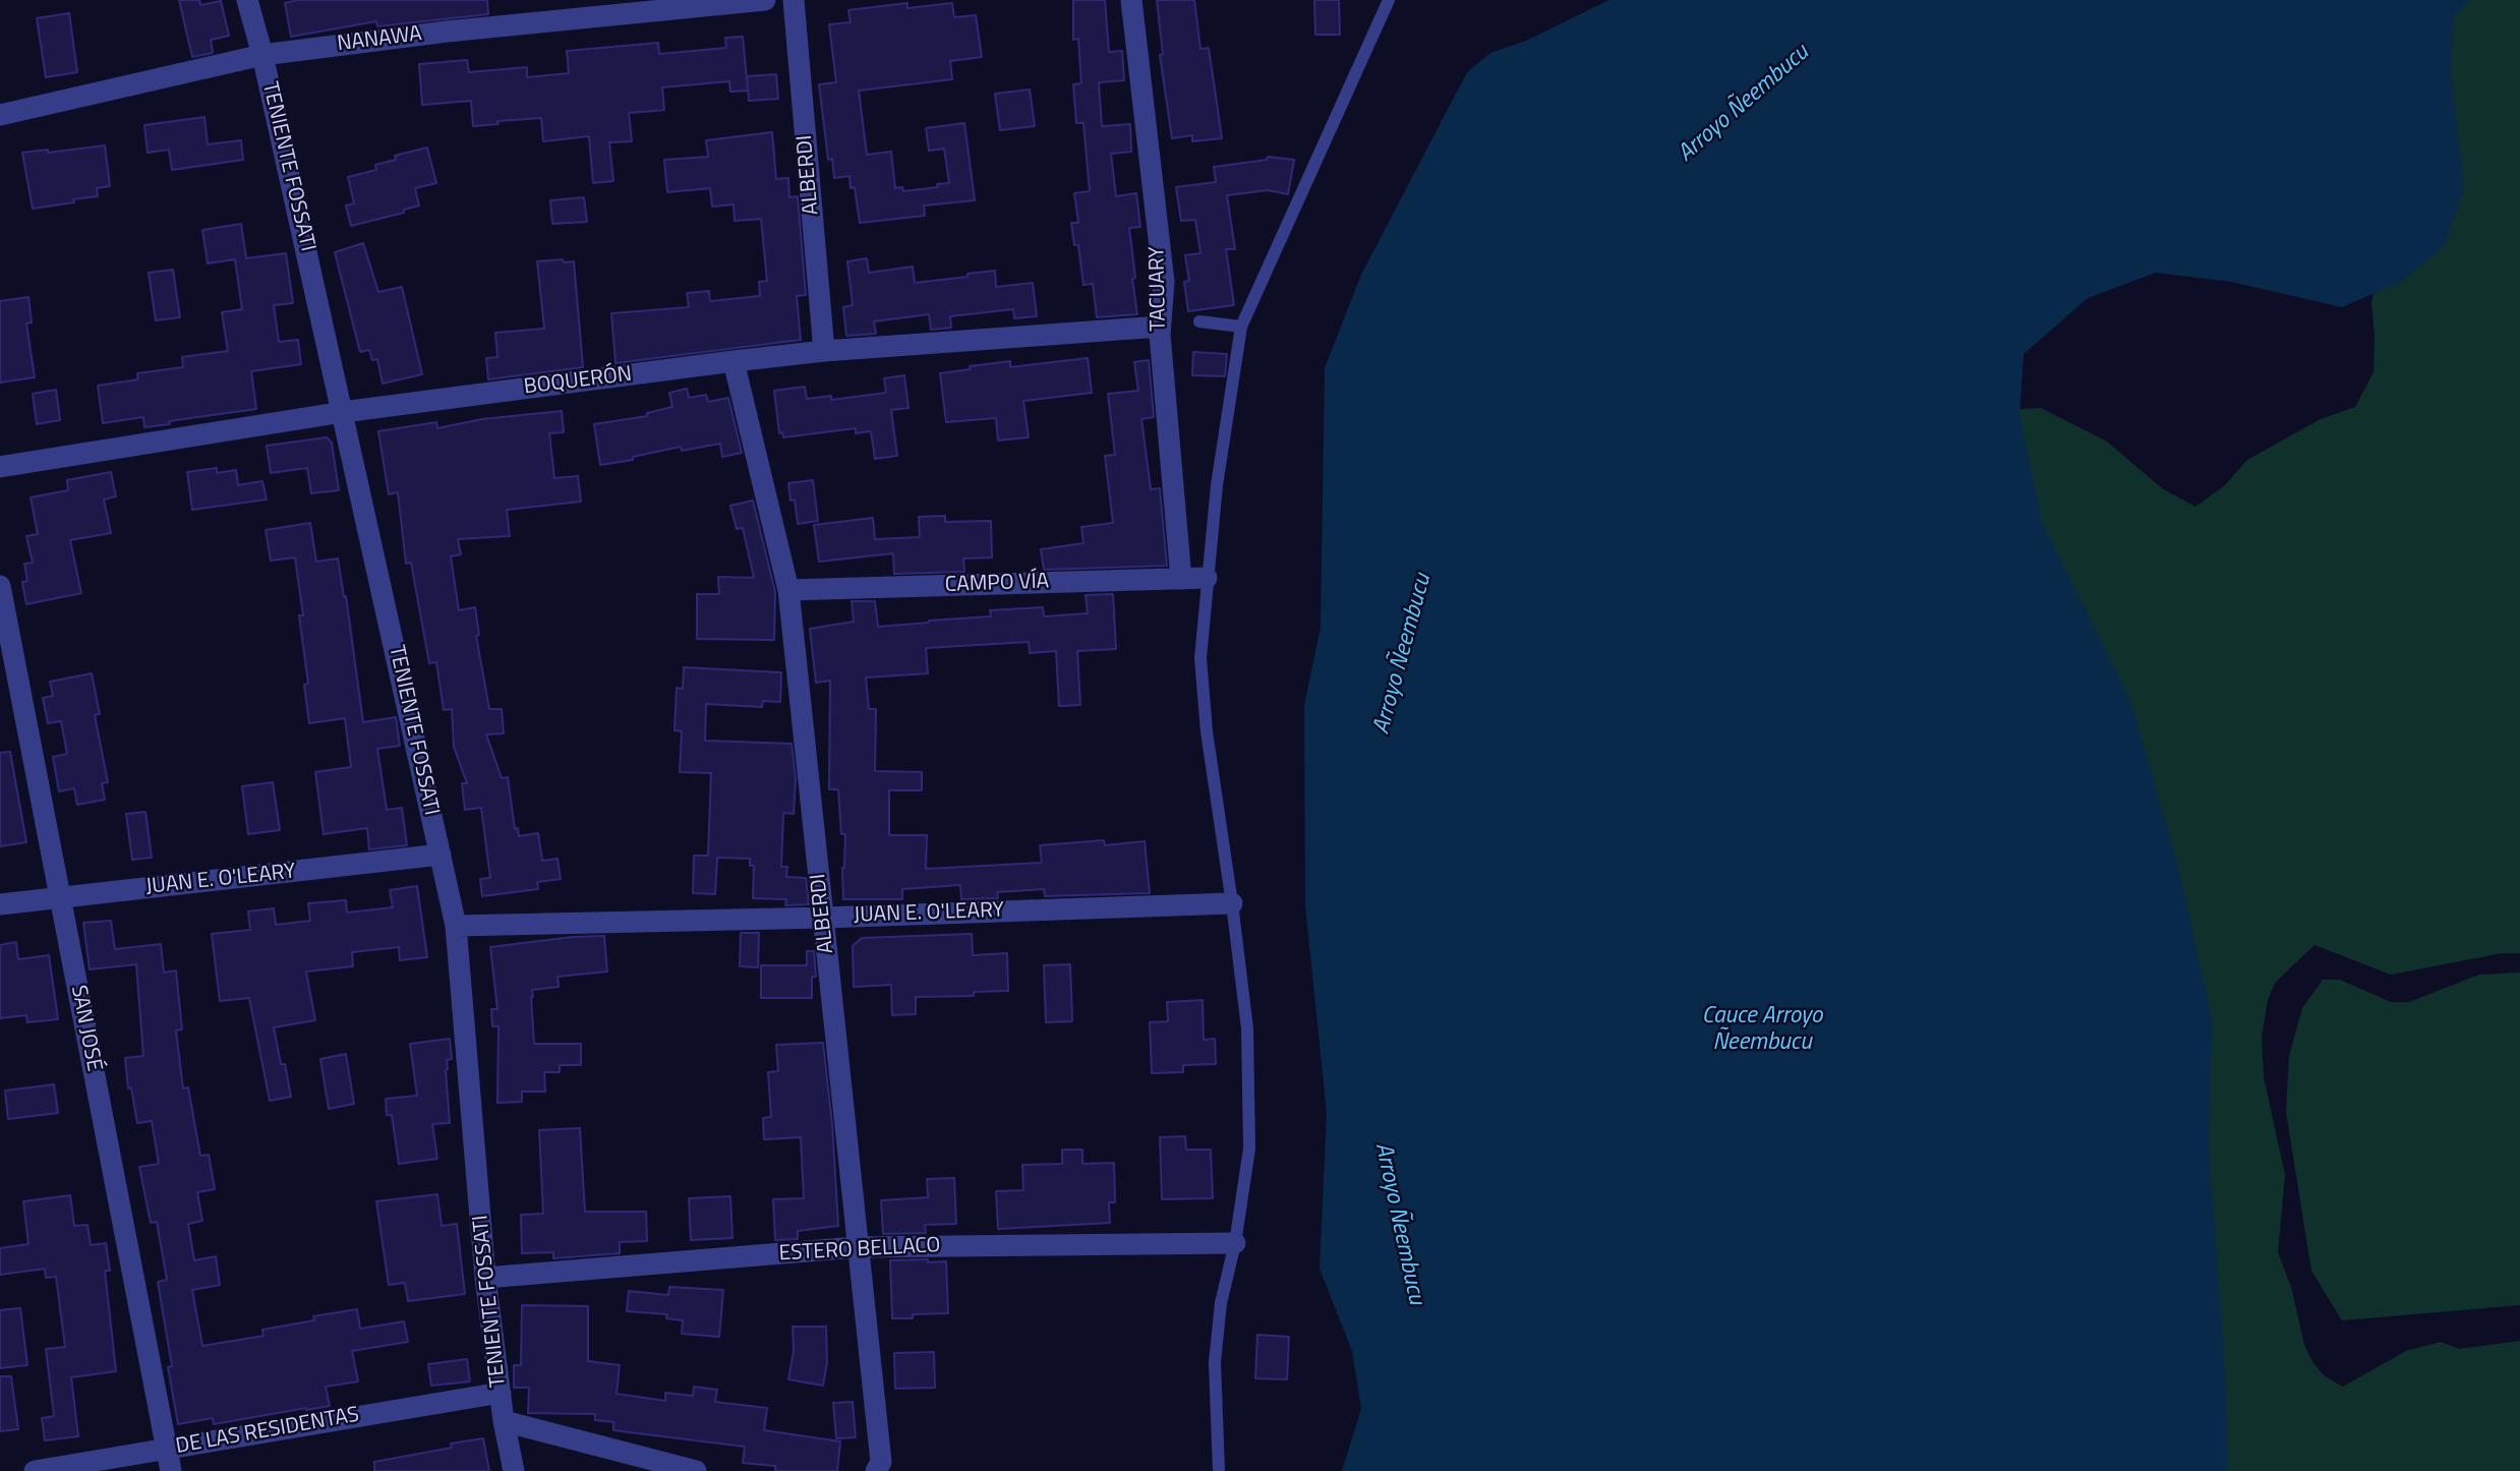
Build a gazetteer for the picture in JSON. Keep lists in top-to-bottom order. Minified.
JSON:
{"streets":{"street":["NANAWA","TENIENTE FOSSATI","ALBERDI","TACUARY","BOQUERÓN","CAMPO VÍA","JUAN E. O'LEARY","SAN JOSÉ","ESTERO BELLACO","DE LAS RESIDENTAS"]},"crossings":[["NANAWA","TENIENTE FOSSATI"],["TENIENTE FOSSATI","BOQUERÓN"],["TENIENTE FOSSATI","JUAN E. O'LEARY"],["TENIENTE FOSSATI","ESTERO BELLACO"],["TENIENTE FOSSATI","DE LAS RESIDENTAS"],["ALBERDI","BOQUERÓN"],["ALBERDI","CAMPO VÍA"],["ALBERDI","JUAN E. O'LEARY"],["ALBERDI","ESTERO BELLACO"],["TACUARY","BOQUERÓN"],["TACUARY","CAMPO VÍA"],["JUAN E. O'LEARY","SAN JOSÉ"],["SAN JOSÉ","DE LAS RESIDENTAS"]],"water":["Arroyo Ñeembucu","Cauce Arroyo Ñeembucu"]}
